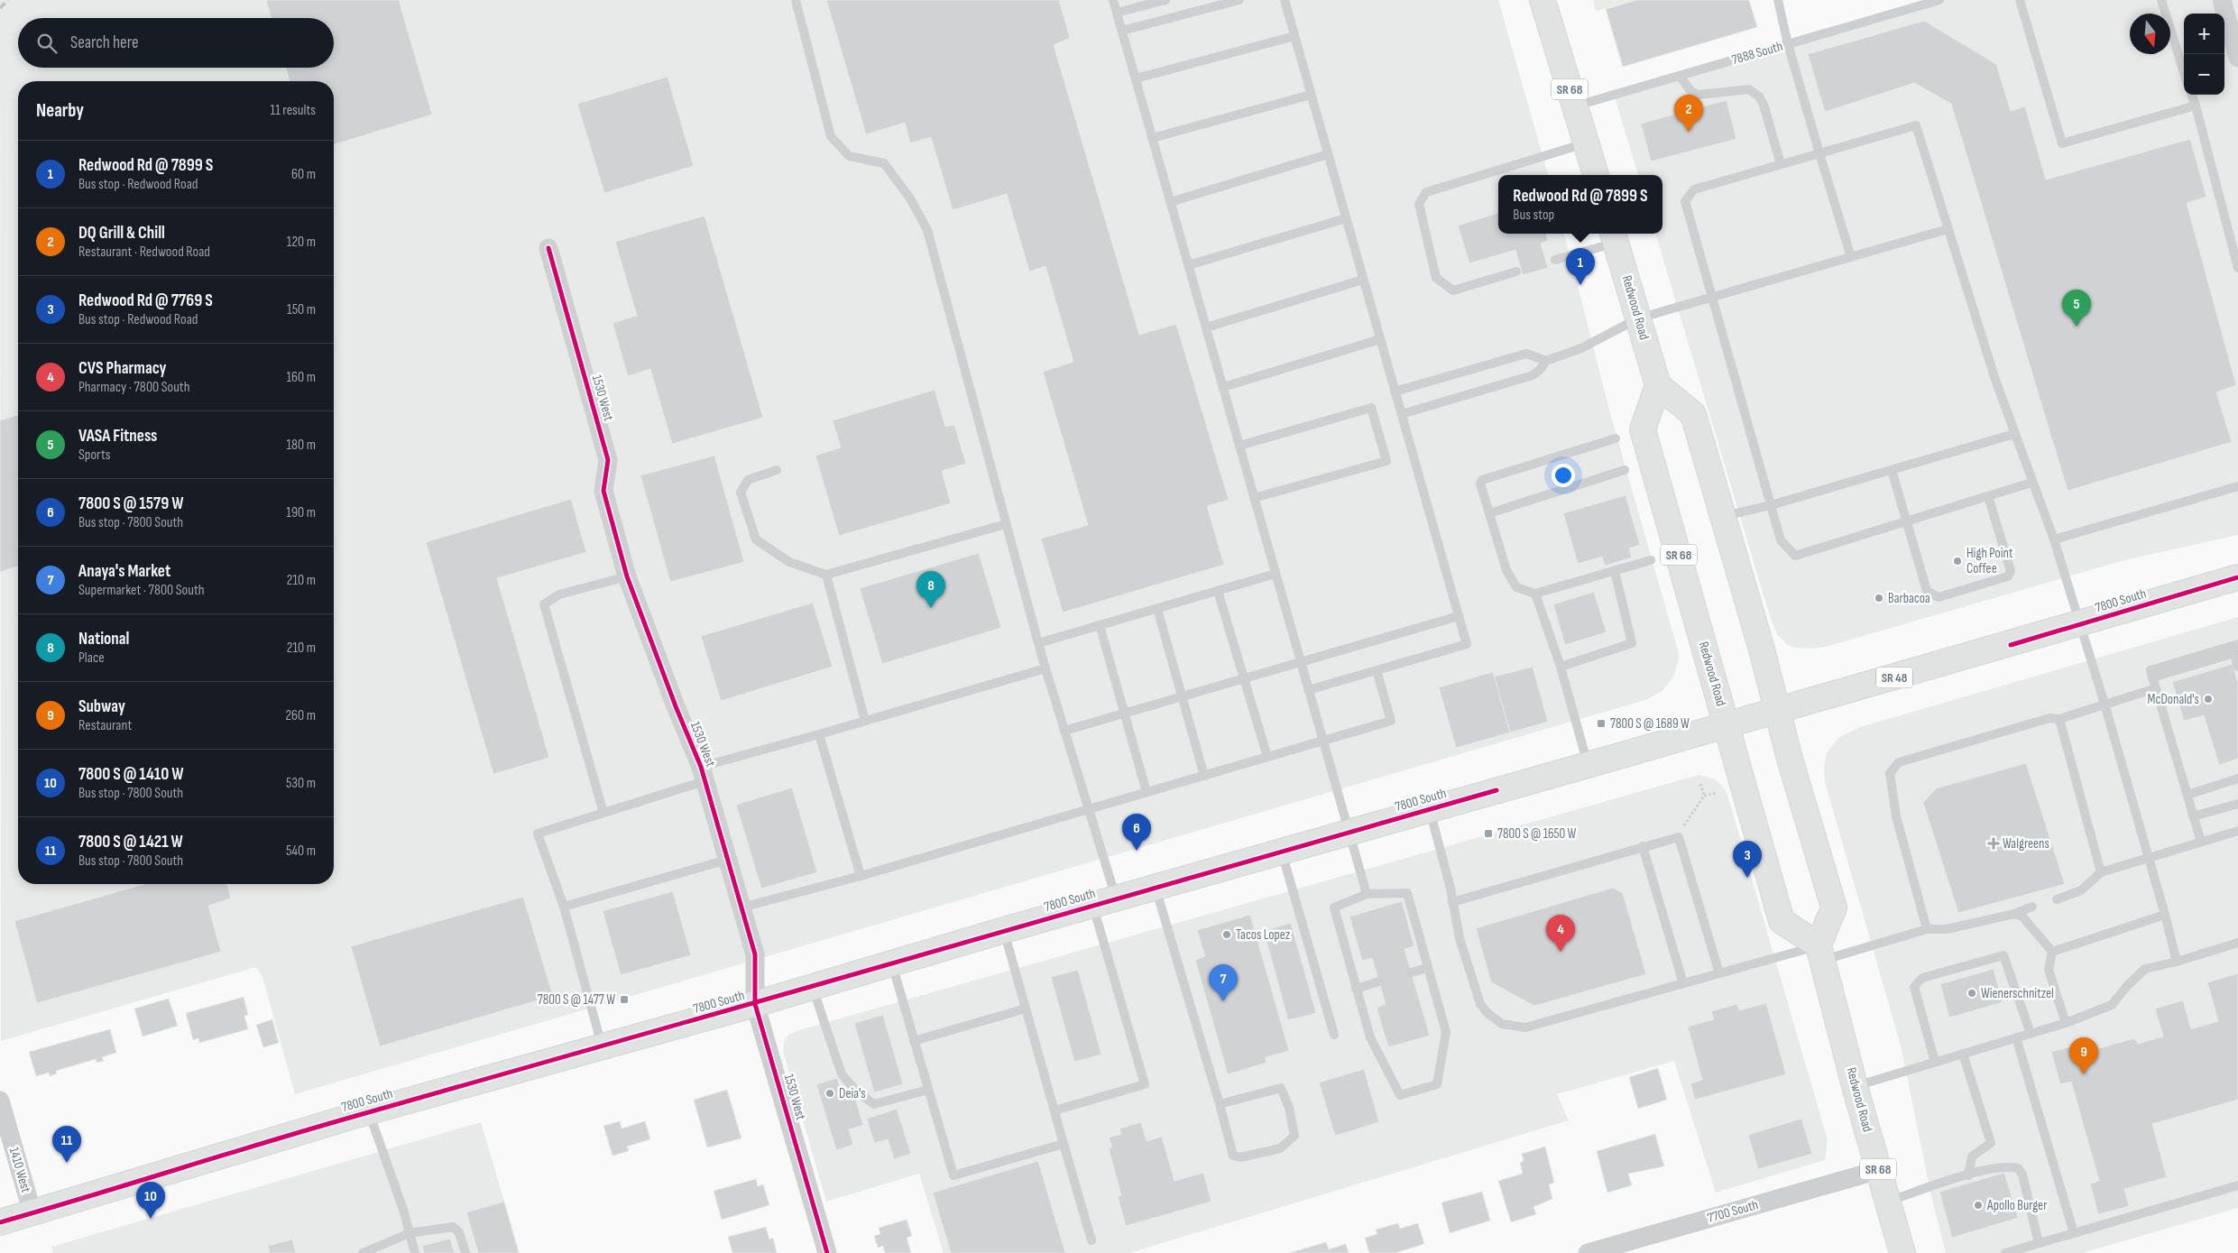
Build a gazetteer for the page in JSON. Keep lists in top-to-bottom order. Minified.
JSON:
{"streets":{"main road":["SR 68","Redwood Road","7800 South","SR 48"],"street":["1530 West","1410 West","7700 South"],"lane":["7888 South"]},"crossings":[["7888 South","SR 68"],["Redwood Road","7800 South"],["Redwood Road","7700 South"],["1530 West","7800 South"],["7800 South","1410 West"]],"places":{"other":["High Point Coffee","Barbacoa","McDonald's","Tacos Lopez","Wienerschnitzel","Deia's","Apollo Burger"],"transit":["7800 S @ 1689 W","7800 S @ 1650 W","7800 S @ 1477 W"],"health":["Walgreens"]},"north":"bottom","page":{"map_buttons":["+","−"],"search":"Search here","heading":["Nearby","11 results"],"pins":["2","1","5","8","6","3","4","7","9","11","10"],"list":[{"mark":"1","name":"Redwood Rd @ 7899 S","note":"Bus stop · Redwood Road","value":"60 m"},{"mark":"2","name":"DQ Grill & Chill","note":"Restaurant · Redwood Road","value":"120 m"},{"mark":"3","name":"Redwood Rd @ 7769 S","note":"Bus stop · Redwood Road","value":"150 m"},{"mark":"4","name":"CVS Pharmacy","note":"Pharmacy · 7800 South","value":"160 m"},{"mark":"5","name":"VASA Fitness","note":"Sports","value":"180 m"},{"mark":"6","name":"7800 S @ 1579 W","note":"Bus stop · 7800 South","value":"190 m"},{"mark":"7","name":"Anaya's Market","note":"Supermarket · 7800 South","value":"210 m"},{"mark":"8","name":"National","note":"Place","value":"210 m"},{"mark":"9","name":"Subway","note":"Restaurant","value":"260 m"},{"mark":"10","name":"7800 S @ 1410 W","note":"Bus stop · 7800 South","value":"530 m"},{"mark":"11","name":"7800 S @ 1421 W","note":"Bus stop · 7800 South","value":"540 m"}],"popup":["Redwood Rd @ 7899 S","Bus stop"]}}
